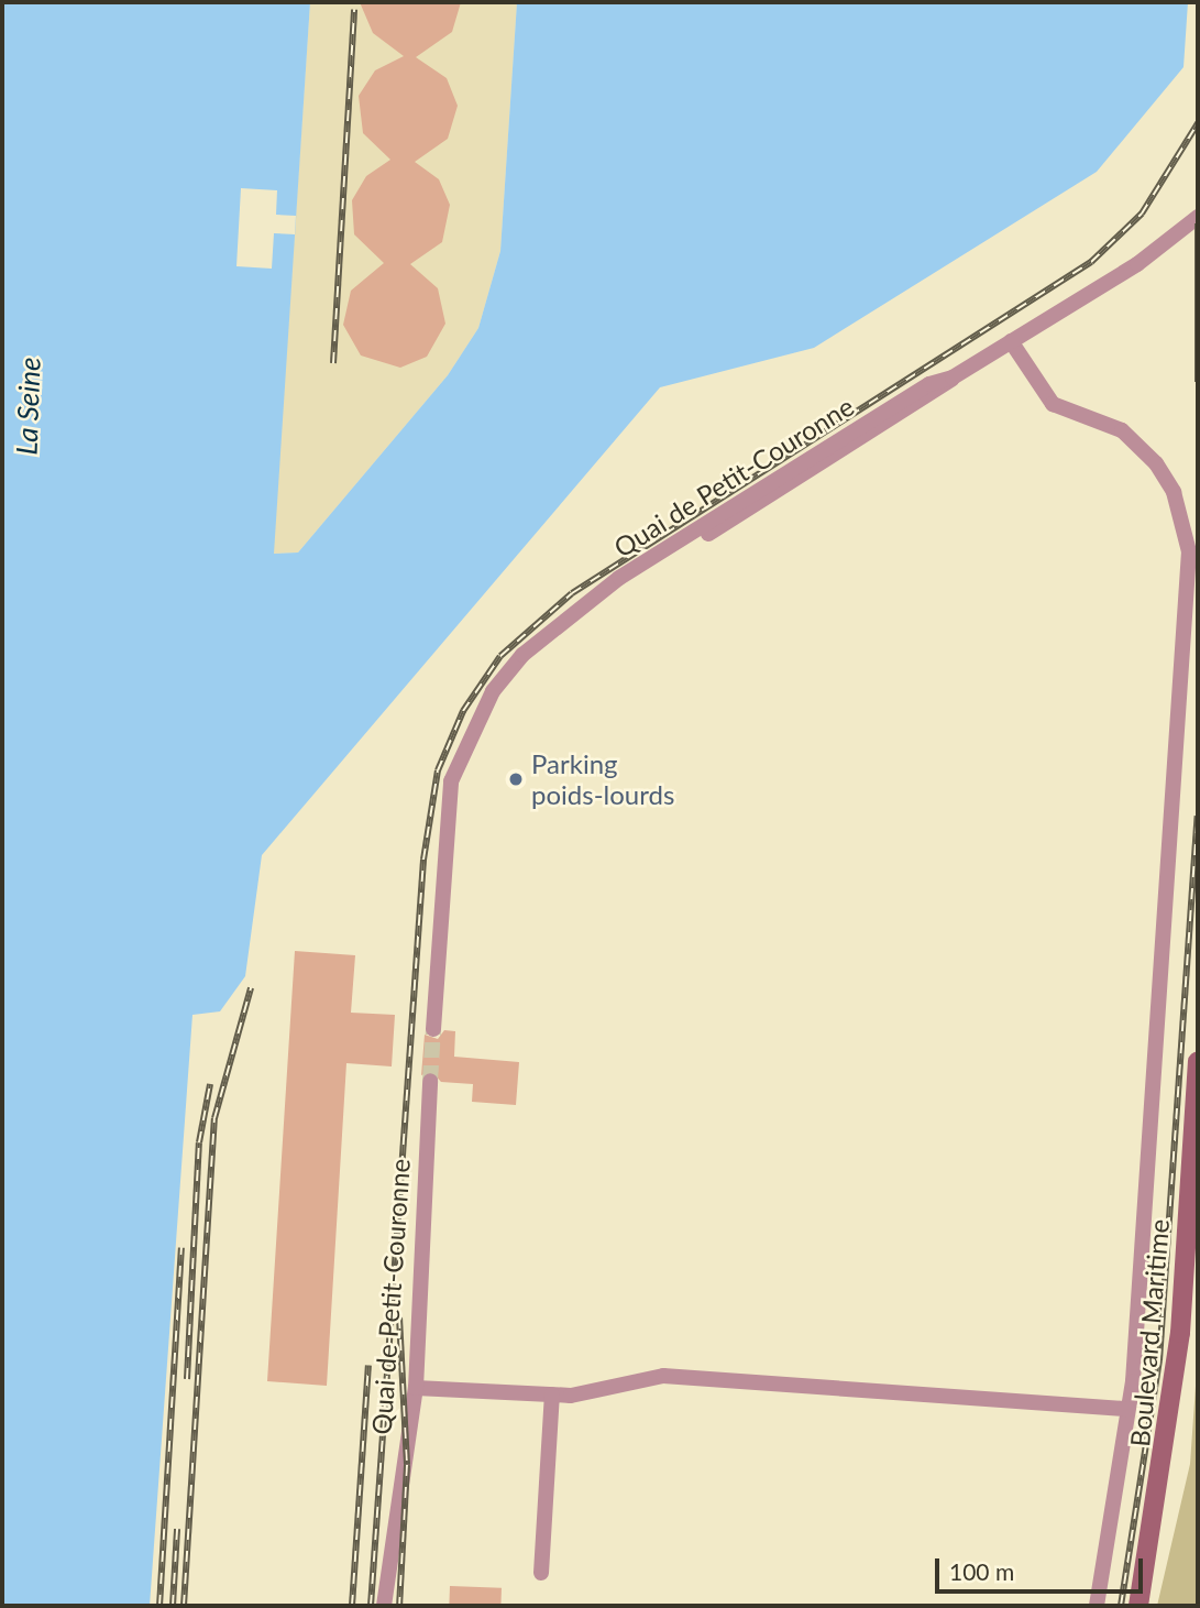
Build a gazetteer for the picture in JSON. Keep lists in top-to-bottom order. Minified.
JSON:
{"streets":{"street":["Quai de Petit-Couronne","Boulevard Maritime"]},"water":["La Seine"],"places":["Parking poids-lourds"],"scale_bar":"100 m"}
